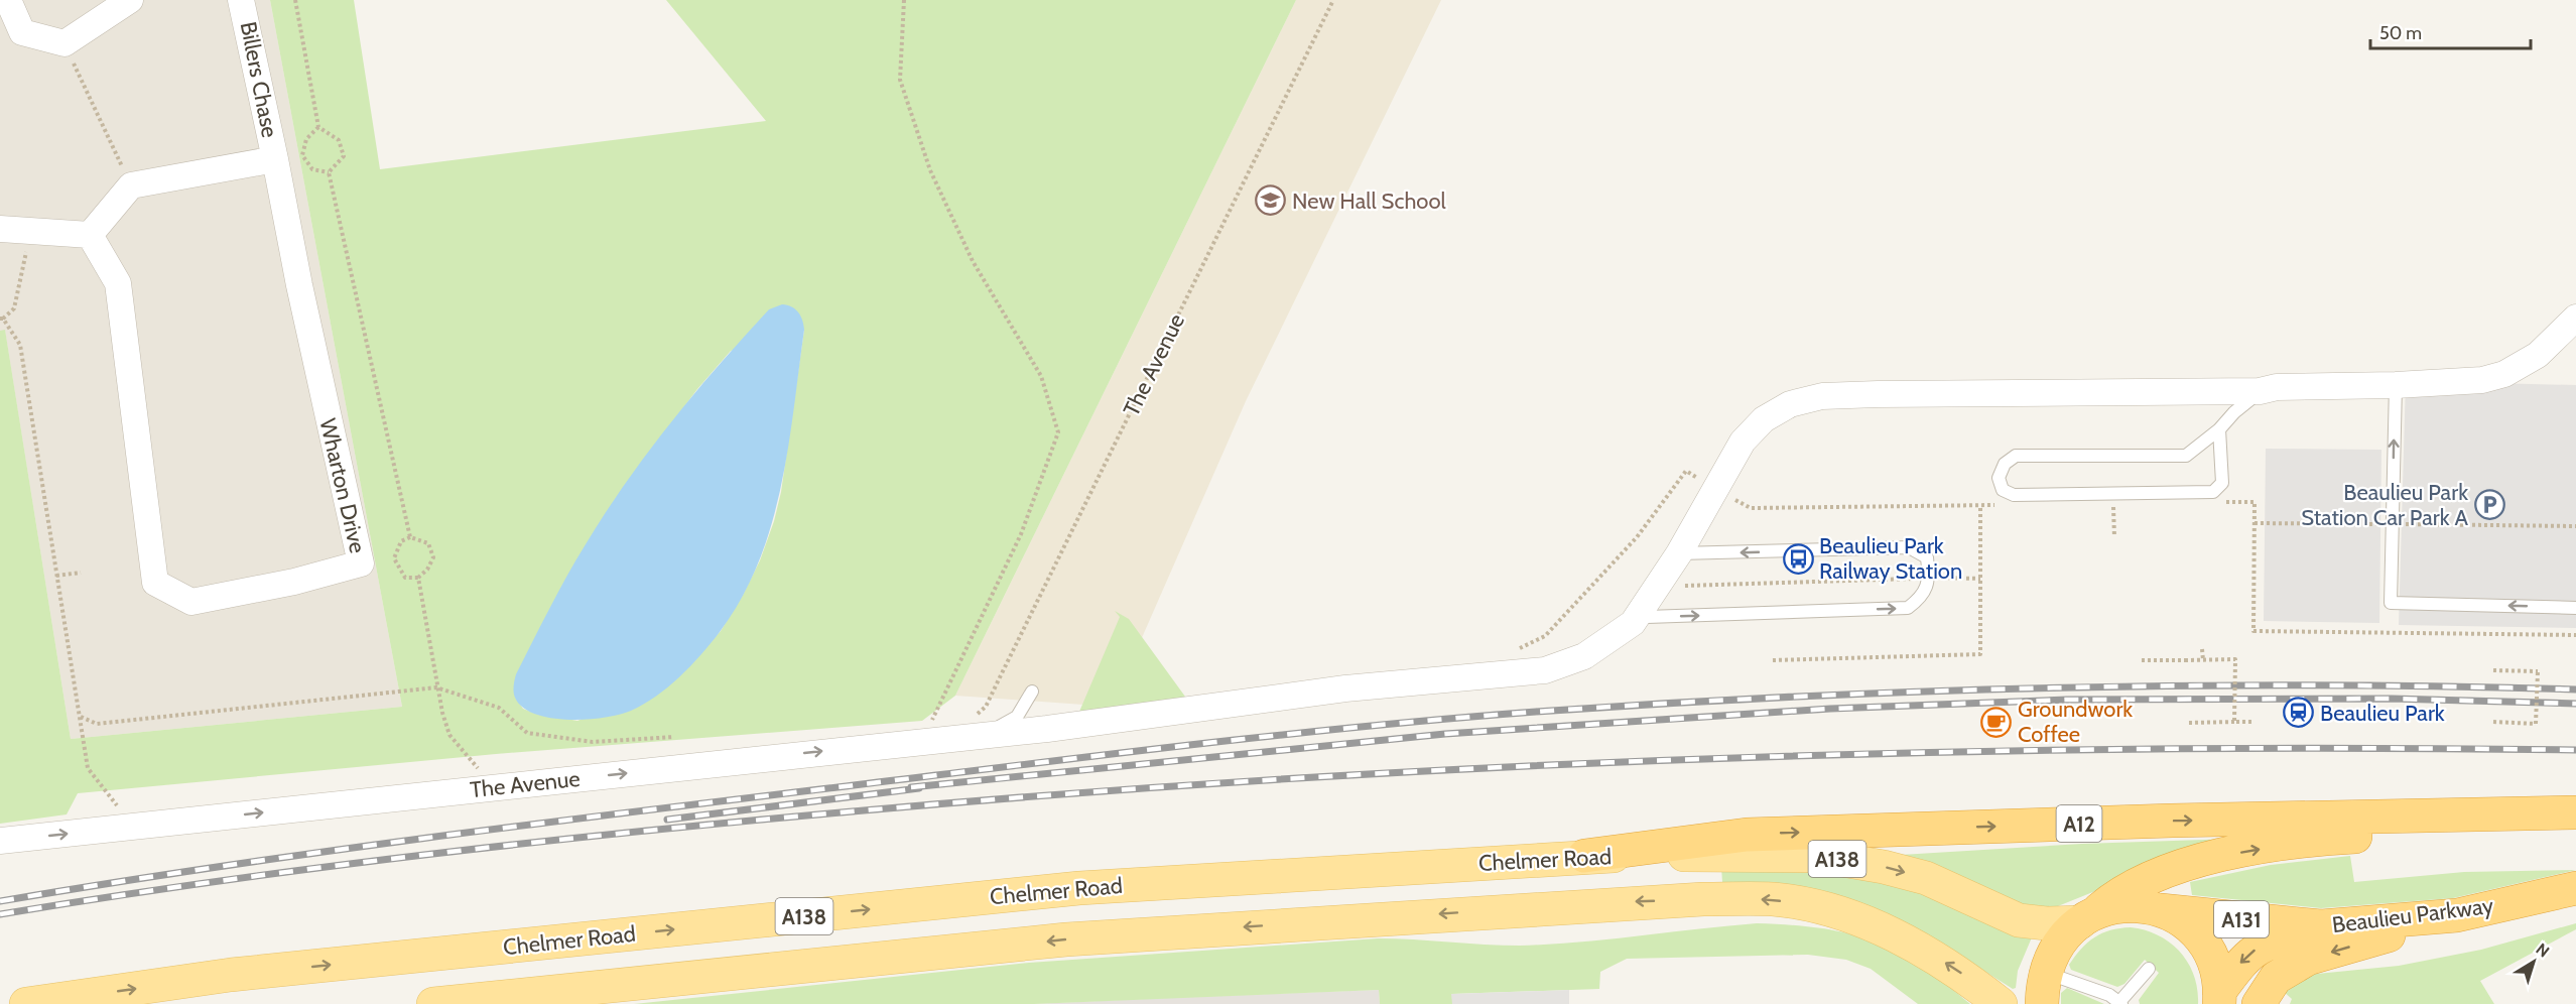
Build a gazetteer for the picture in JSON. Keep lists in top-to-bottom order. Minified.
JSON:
{"streets":{"highway":["A12","Beaulieu Parkway","A131"],"main road":["A138","Chelmer Road"],"street":["Billers Chase","The Avenue","Wharton Drive"]},"crossings":[["Billers Chase","Wharton Drive"],["A12","Chelmer Road"],["Chelmer Road","Beaulieu Parkway"],["Beaulieu Parkway","A131"]],"one_way":["The Avenue"],"places":{"school or university":["New Hall School"],"parking":["Beaulieu Park Station Car Park A"],"bus stop":["Beaulieu Park Railway Station"],"station":["Beaulieu Park"],"cafe":["Groundwork Coffee"]},"scale_bar":"50 m","north":"top right"}
